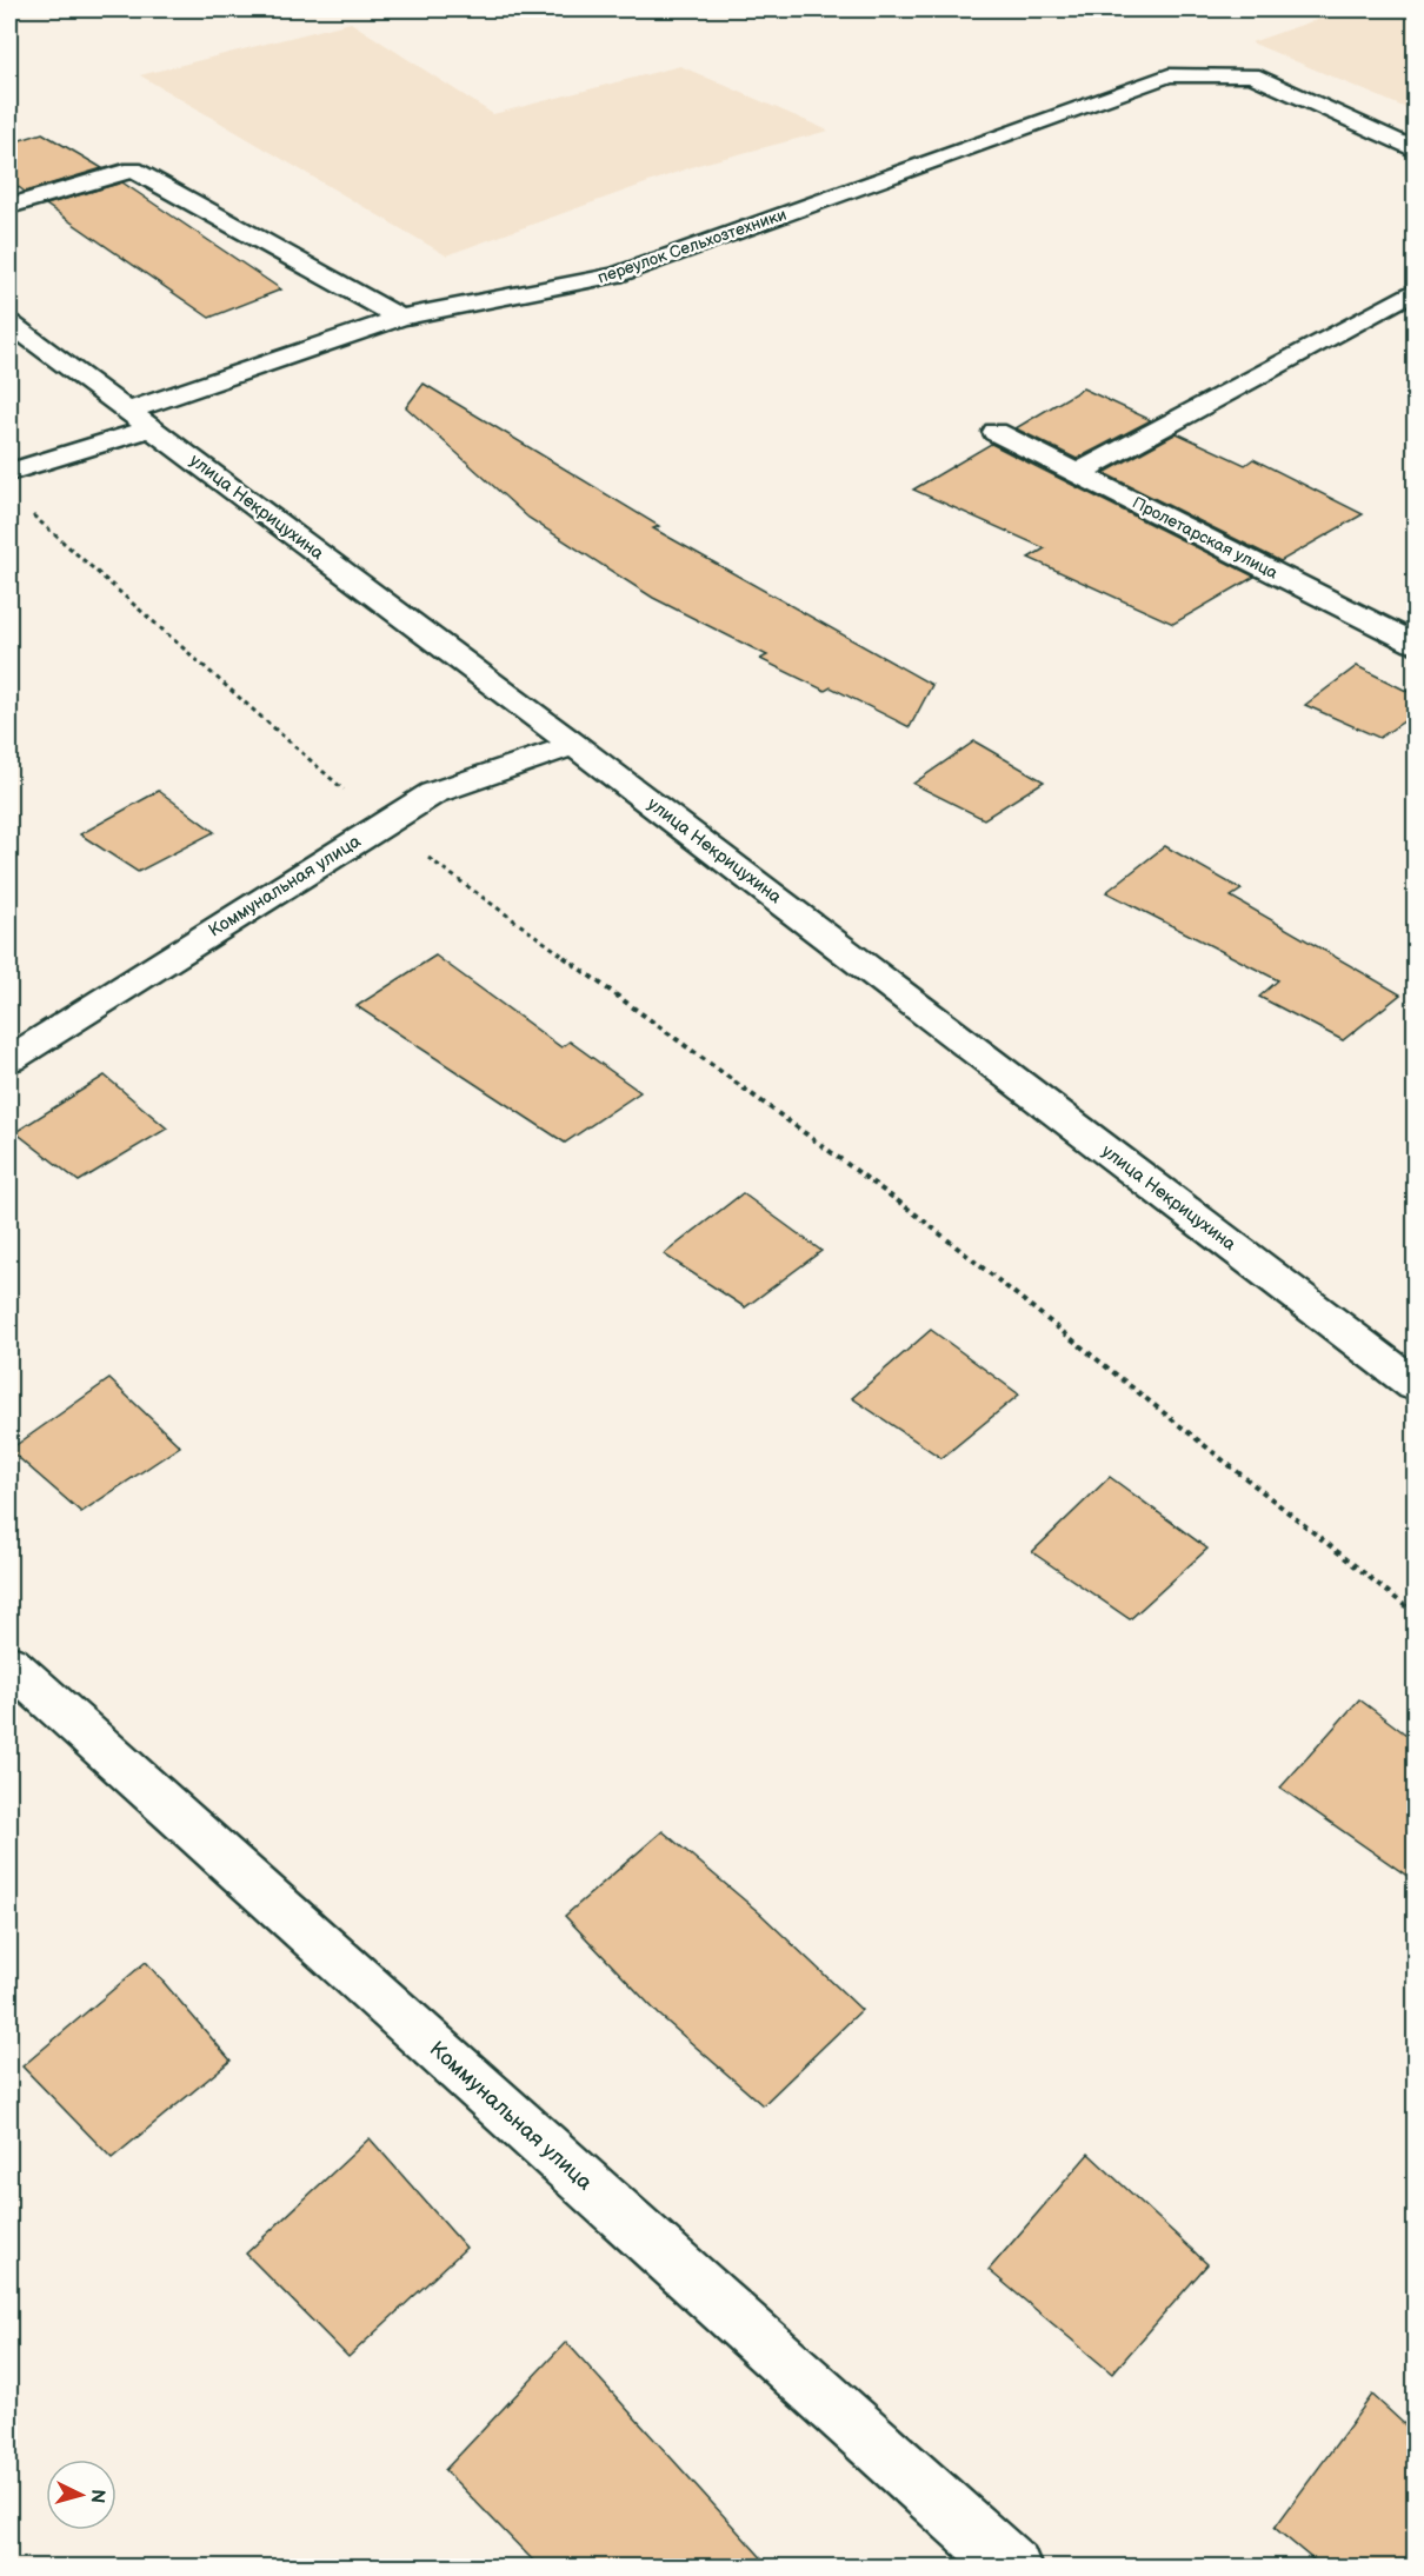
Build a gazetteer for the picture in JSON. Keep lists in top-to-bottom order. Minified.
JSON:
{"streets":{"street":["переулок Сельхозтехники","улица Некрицухина","Пролетарская улица","Коммунальная улица"]},"crossings":[["переулок Сельхозтехники","улица Некрицухина"],["улица Некрицухина","Коммунальная улица"]],"north":"right"}
